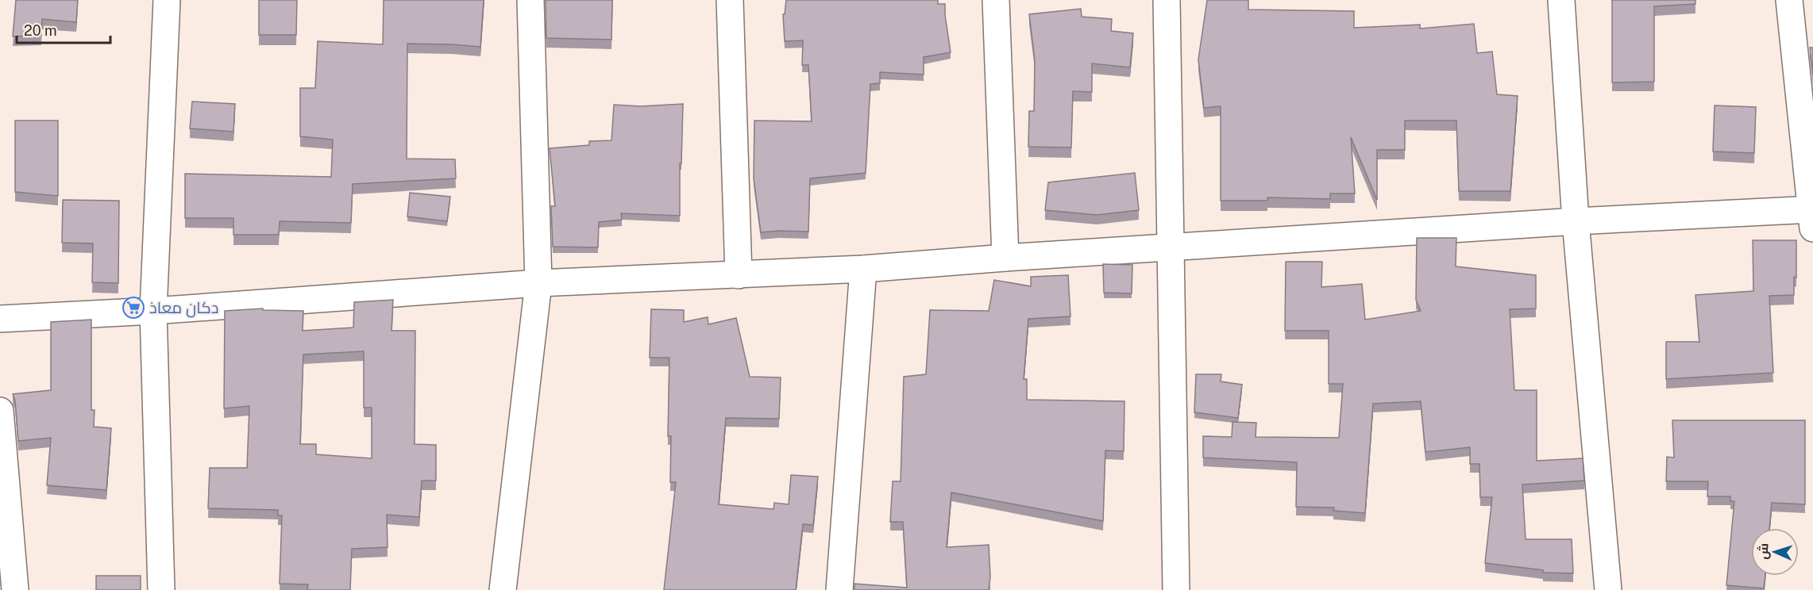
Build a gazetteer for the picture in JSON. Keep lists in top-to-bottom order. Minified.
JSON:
{"places":{"supermarket":["دكان معاذ"]},"scale_bar":"20 m","north":"left"}
